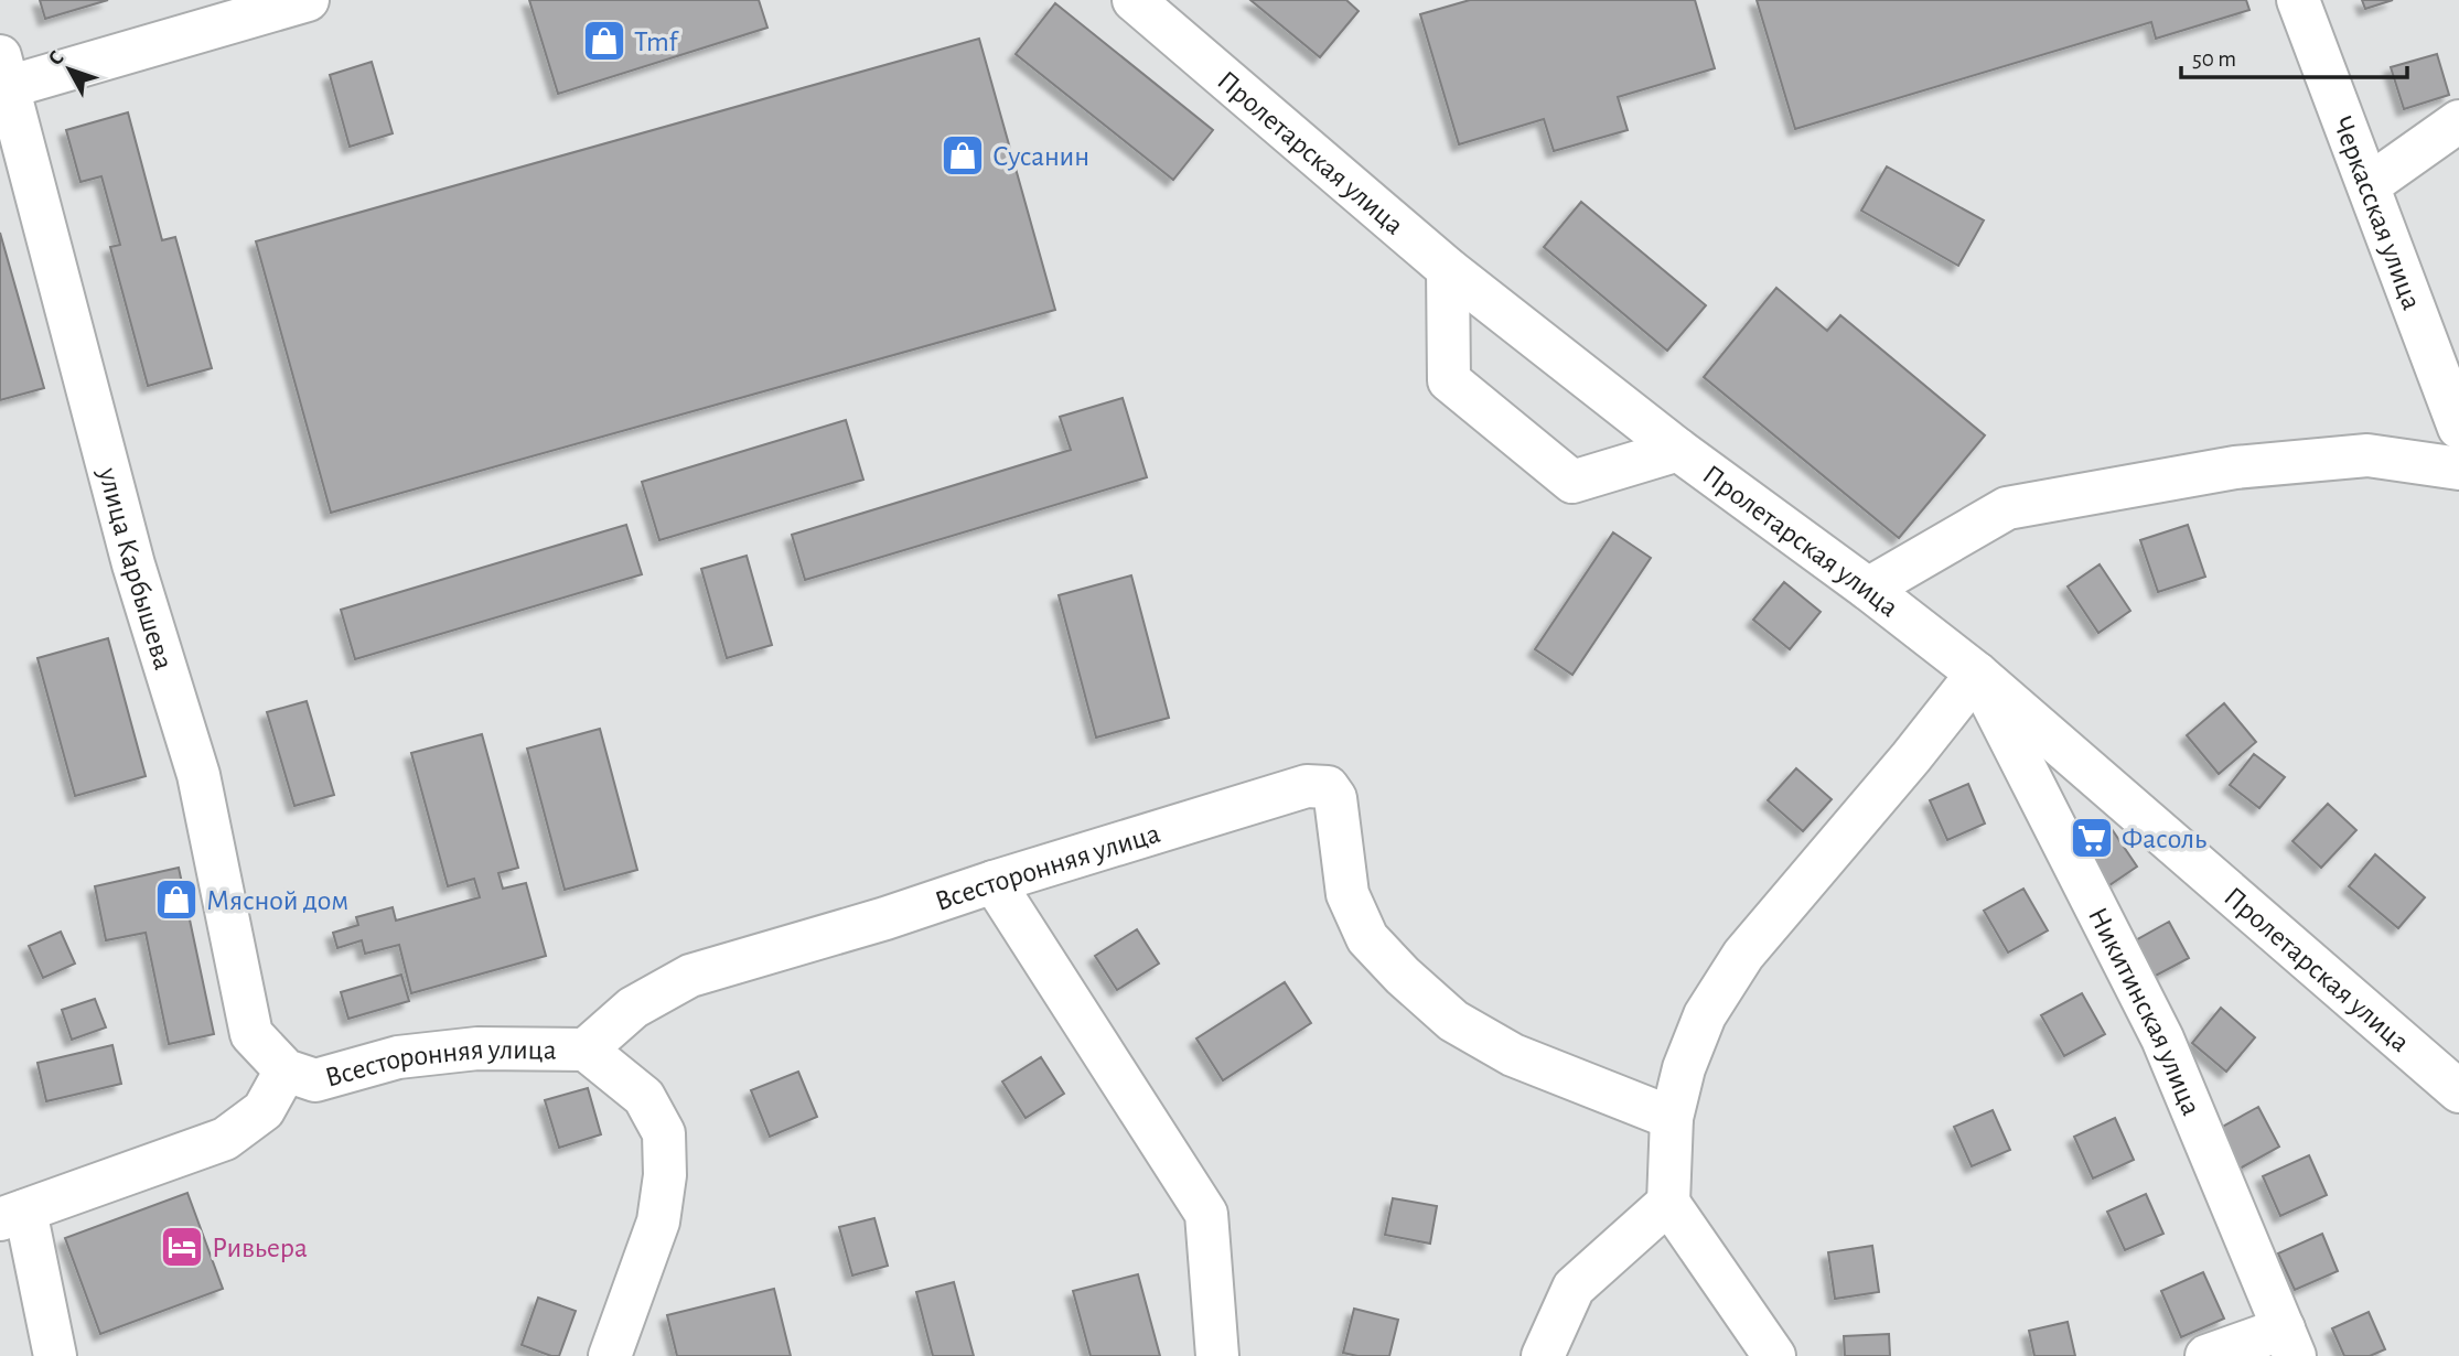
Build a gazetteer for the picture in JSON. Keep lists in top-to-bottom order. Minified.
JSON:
{"streets":{"street":["Пролетарская улица","Черкасская улица","улица Карбышева","Всесторонняя улица","Никитинская улица"]},"crossings":[["Пролетарская улица","Никитинская улица"],["улица Карбышева","Всесторонняя улица"]],"places":{"shop":["Tmf","Сусанин","Мясной дом"],"supermarket":["Фасоль"],"hotel":["Ривьера"]},"scale_bar":"50 m","north":"top left"}
